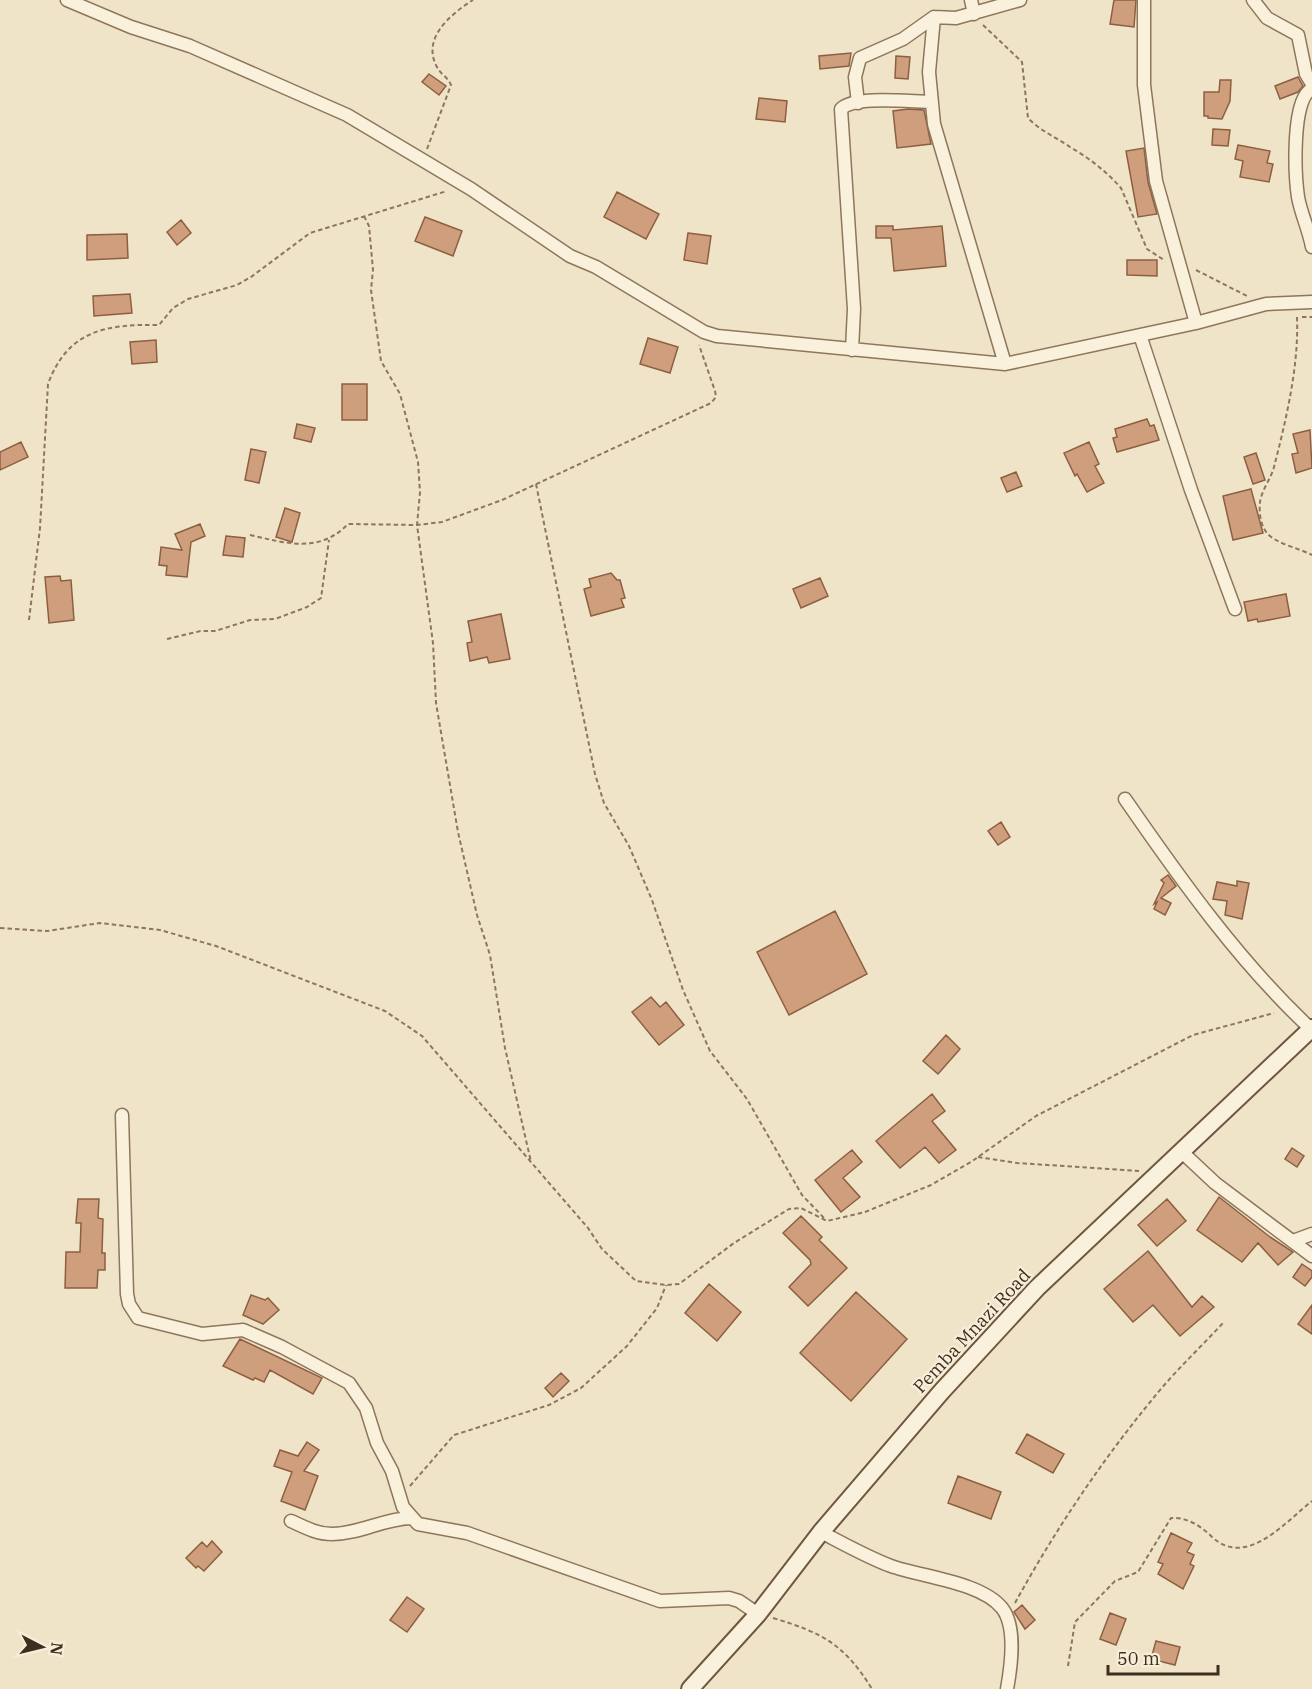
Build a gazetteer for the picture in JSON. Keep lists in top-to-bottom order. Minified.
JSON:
{"streets":{"main road":["Pemba Mnazi Road"]},"scale_bar":"50 m","north":"right"}
